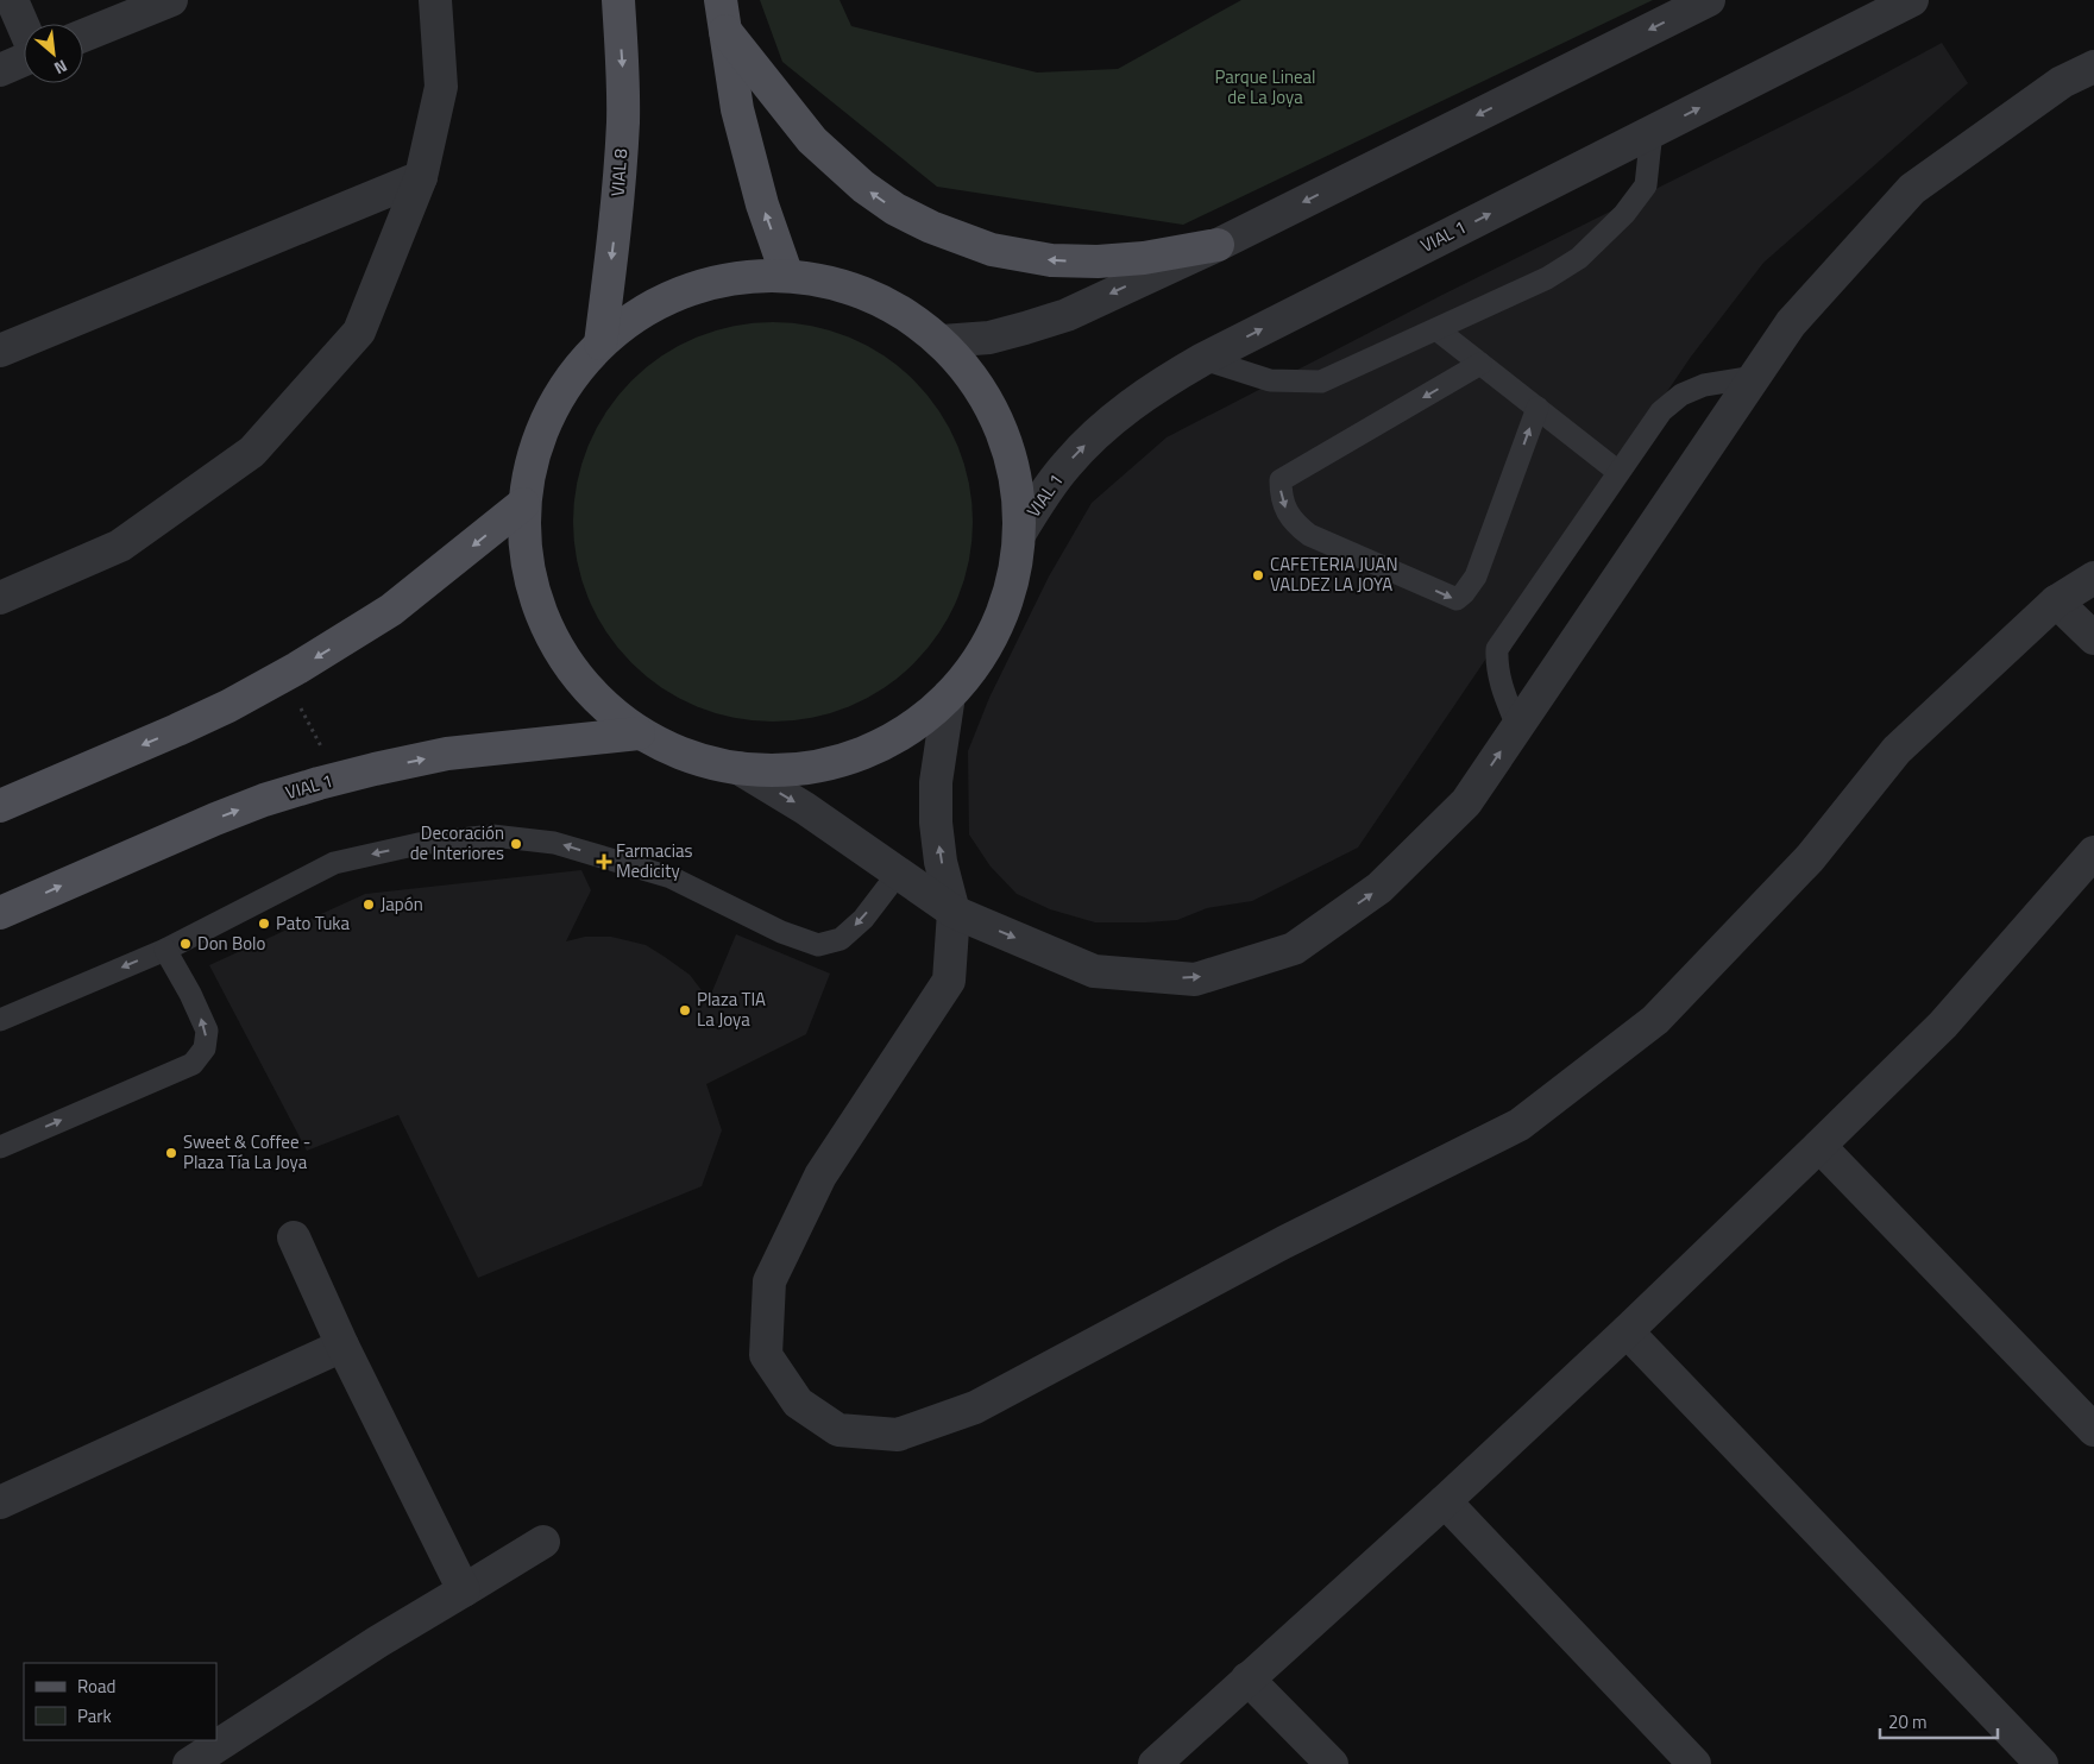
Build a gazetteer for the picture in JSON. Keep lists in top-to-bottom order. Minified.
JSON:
{"streets":{"main road":["VIAL 8","VIAL 1"]},"parks":["Parque Lineal de La Joya"],"places":{"other":["CAFETERIA JUAN VALDEZ LA JOYA","Decoración de Interiores","Japón","Pato Tuka","Don Bolo","Plaza TIA La Joya","Sweet & Coffee - Plaza Tía La Joya"],"health":["Farmacias Medicity"]},"legend":["Road","Park"],"scale_bar":"20 m","north":"bottom right"}
